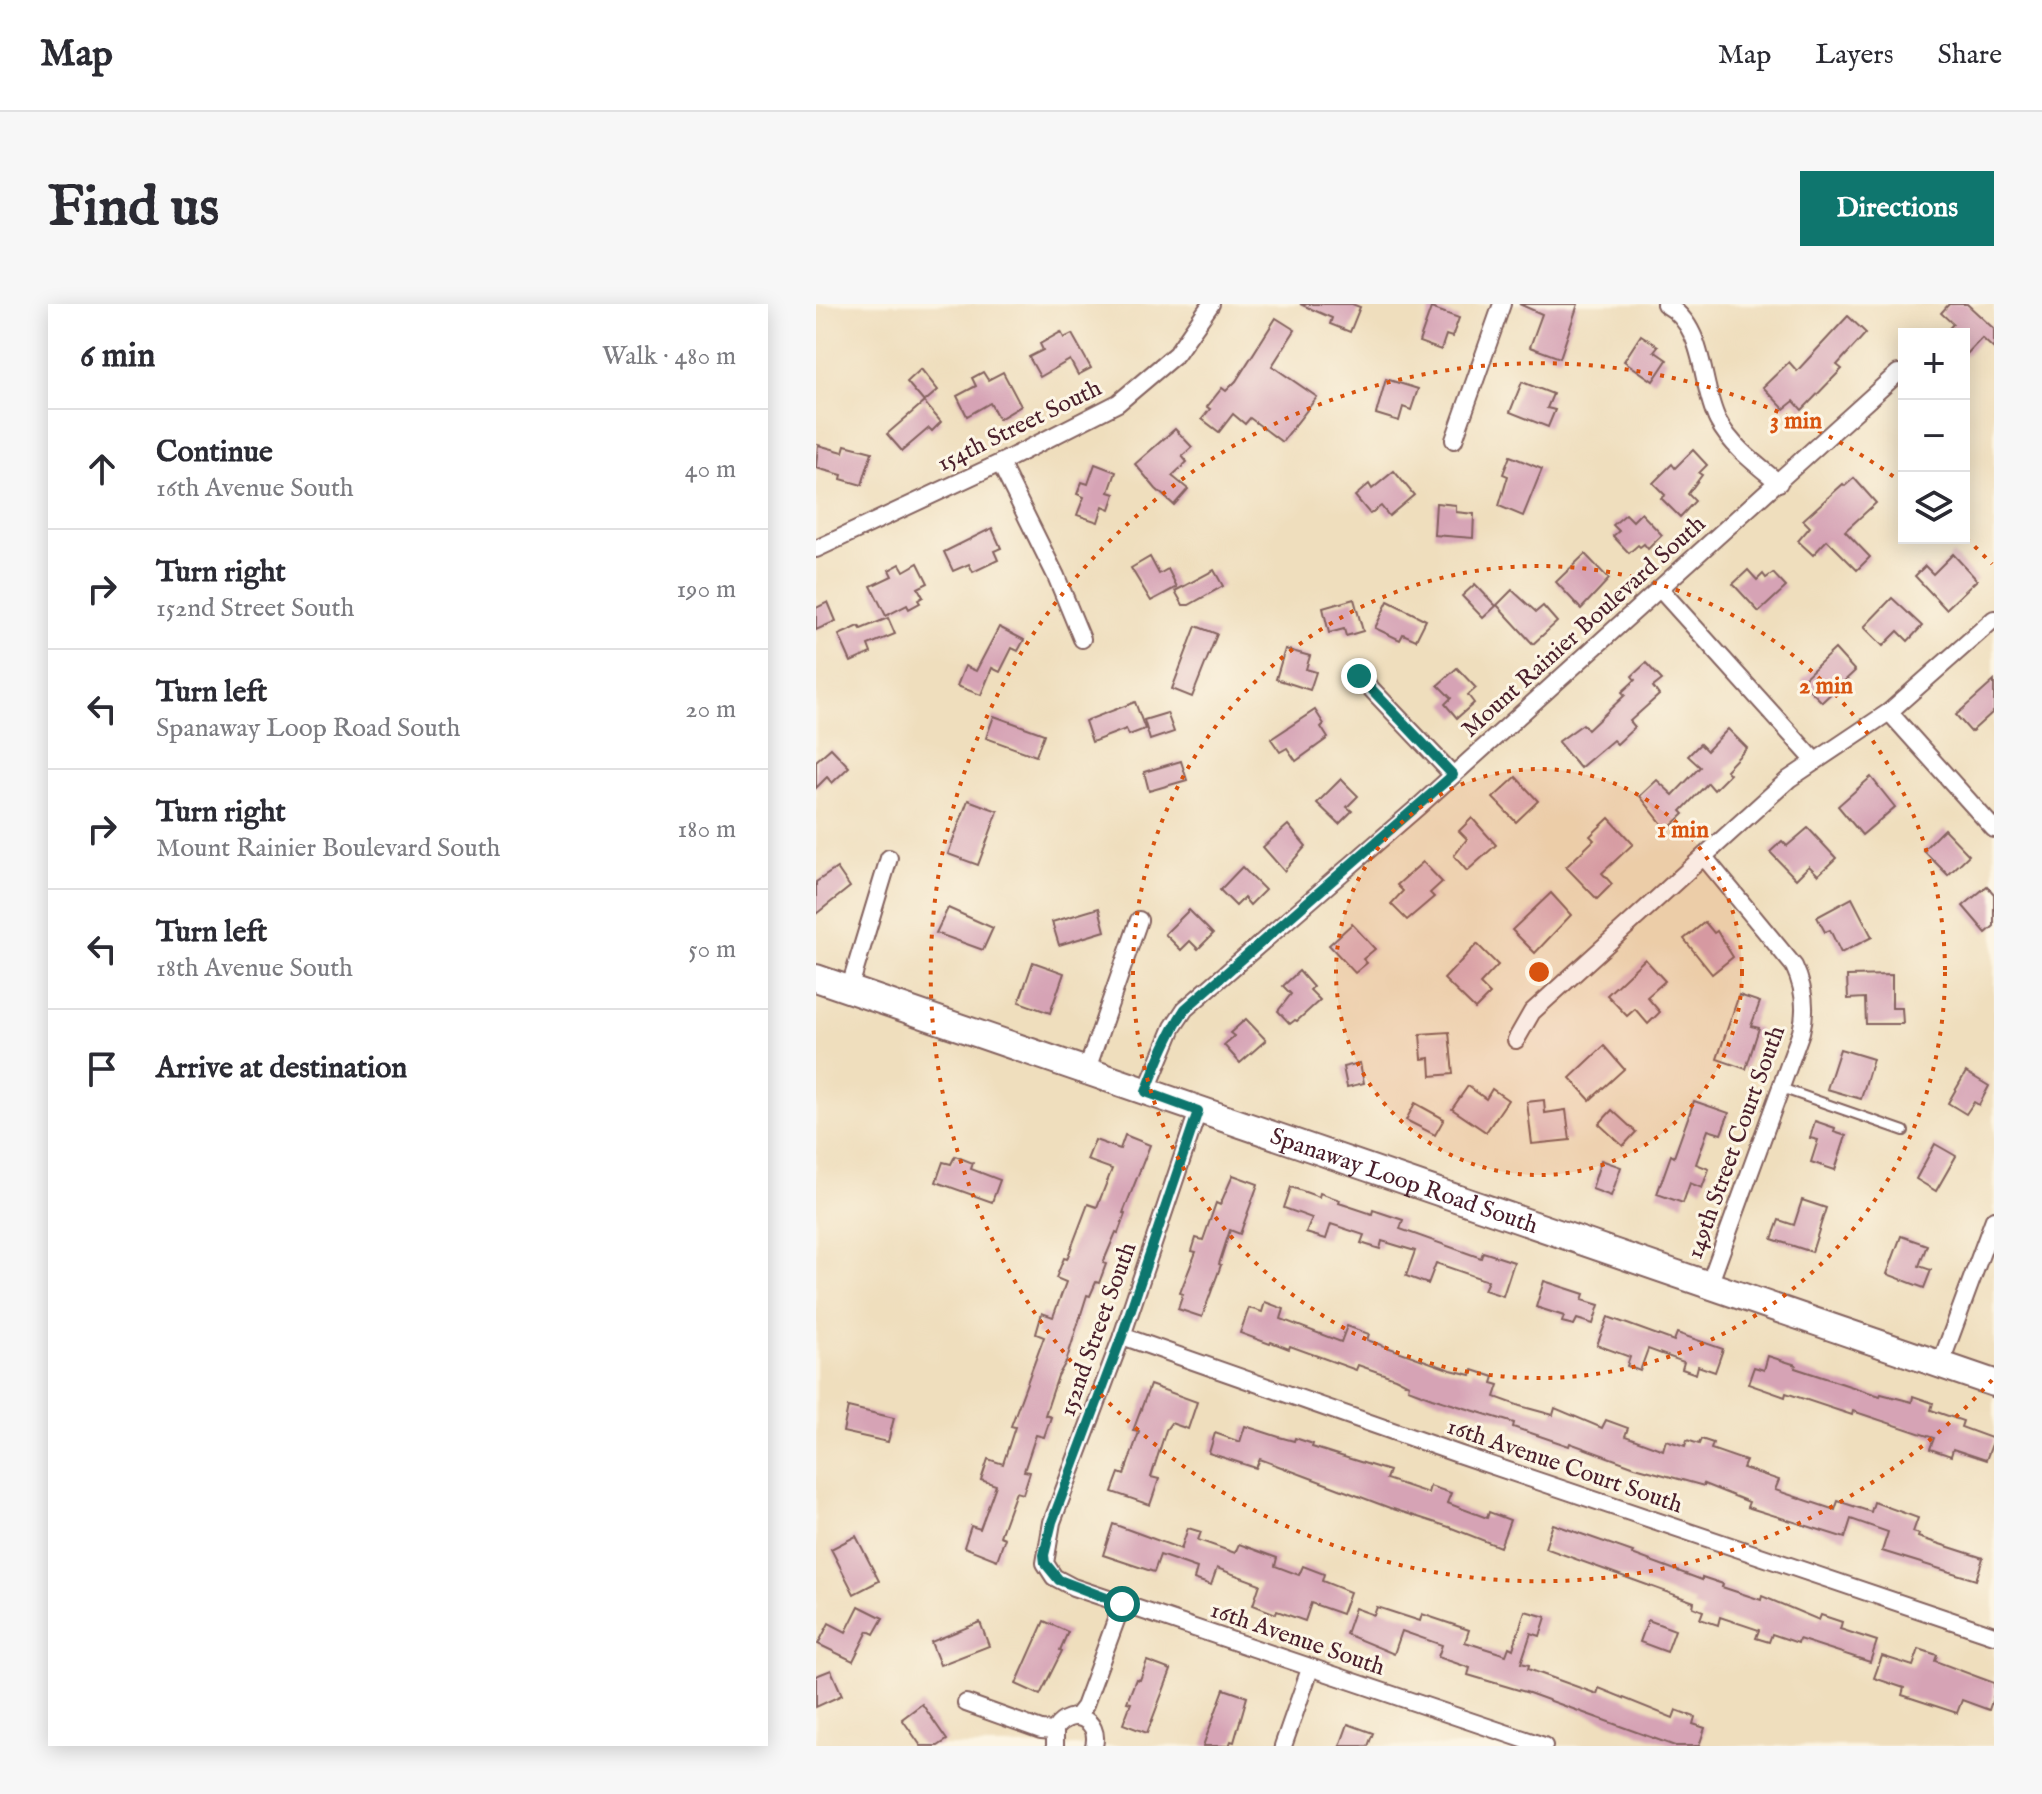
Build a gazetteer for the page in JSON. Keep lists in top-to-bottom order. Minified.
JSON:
{"streets":{"main road":["Spanaway Loop Road South"],"street":["154th Street South","Mount Rainier Boulevard South","149th Street Court South","152nd Street South","16th Avenue Court South","16th Avenue South"]},"crossings":[["Mount Rainier Boulevard South","Spanaway Loop Road South"],["149th Street Court South","Spanaway Loop Road South"],["Spanaway Loop Road South","152nd Street South"],["152nd Street South","16th Avenue Court South"],["152nd Street South","16th Avenue South"]],"page":{"header":"Map","nav":["Map","Layers","Share"],"buttons":"Directions","title":"Find us","heading":["6 min","Walk · 480 m"],"map_buttons":["+","−"],"list":[["Continue","16th Avenue South","40 m"],["Turn right","152nd Street South","190 m"],["Turn left","Spanaway Loop Road South","20 m"],["Turn right","Mount Rainier Boulevard South","180 m"],["Turn left","18th Avenue South","50 m"],"Arrive at destination"]},"rings":["3 min","2 min","1 min"]}
